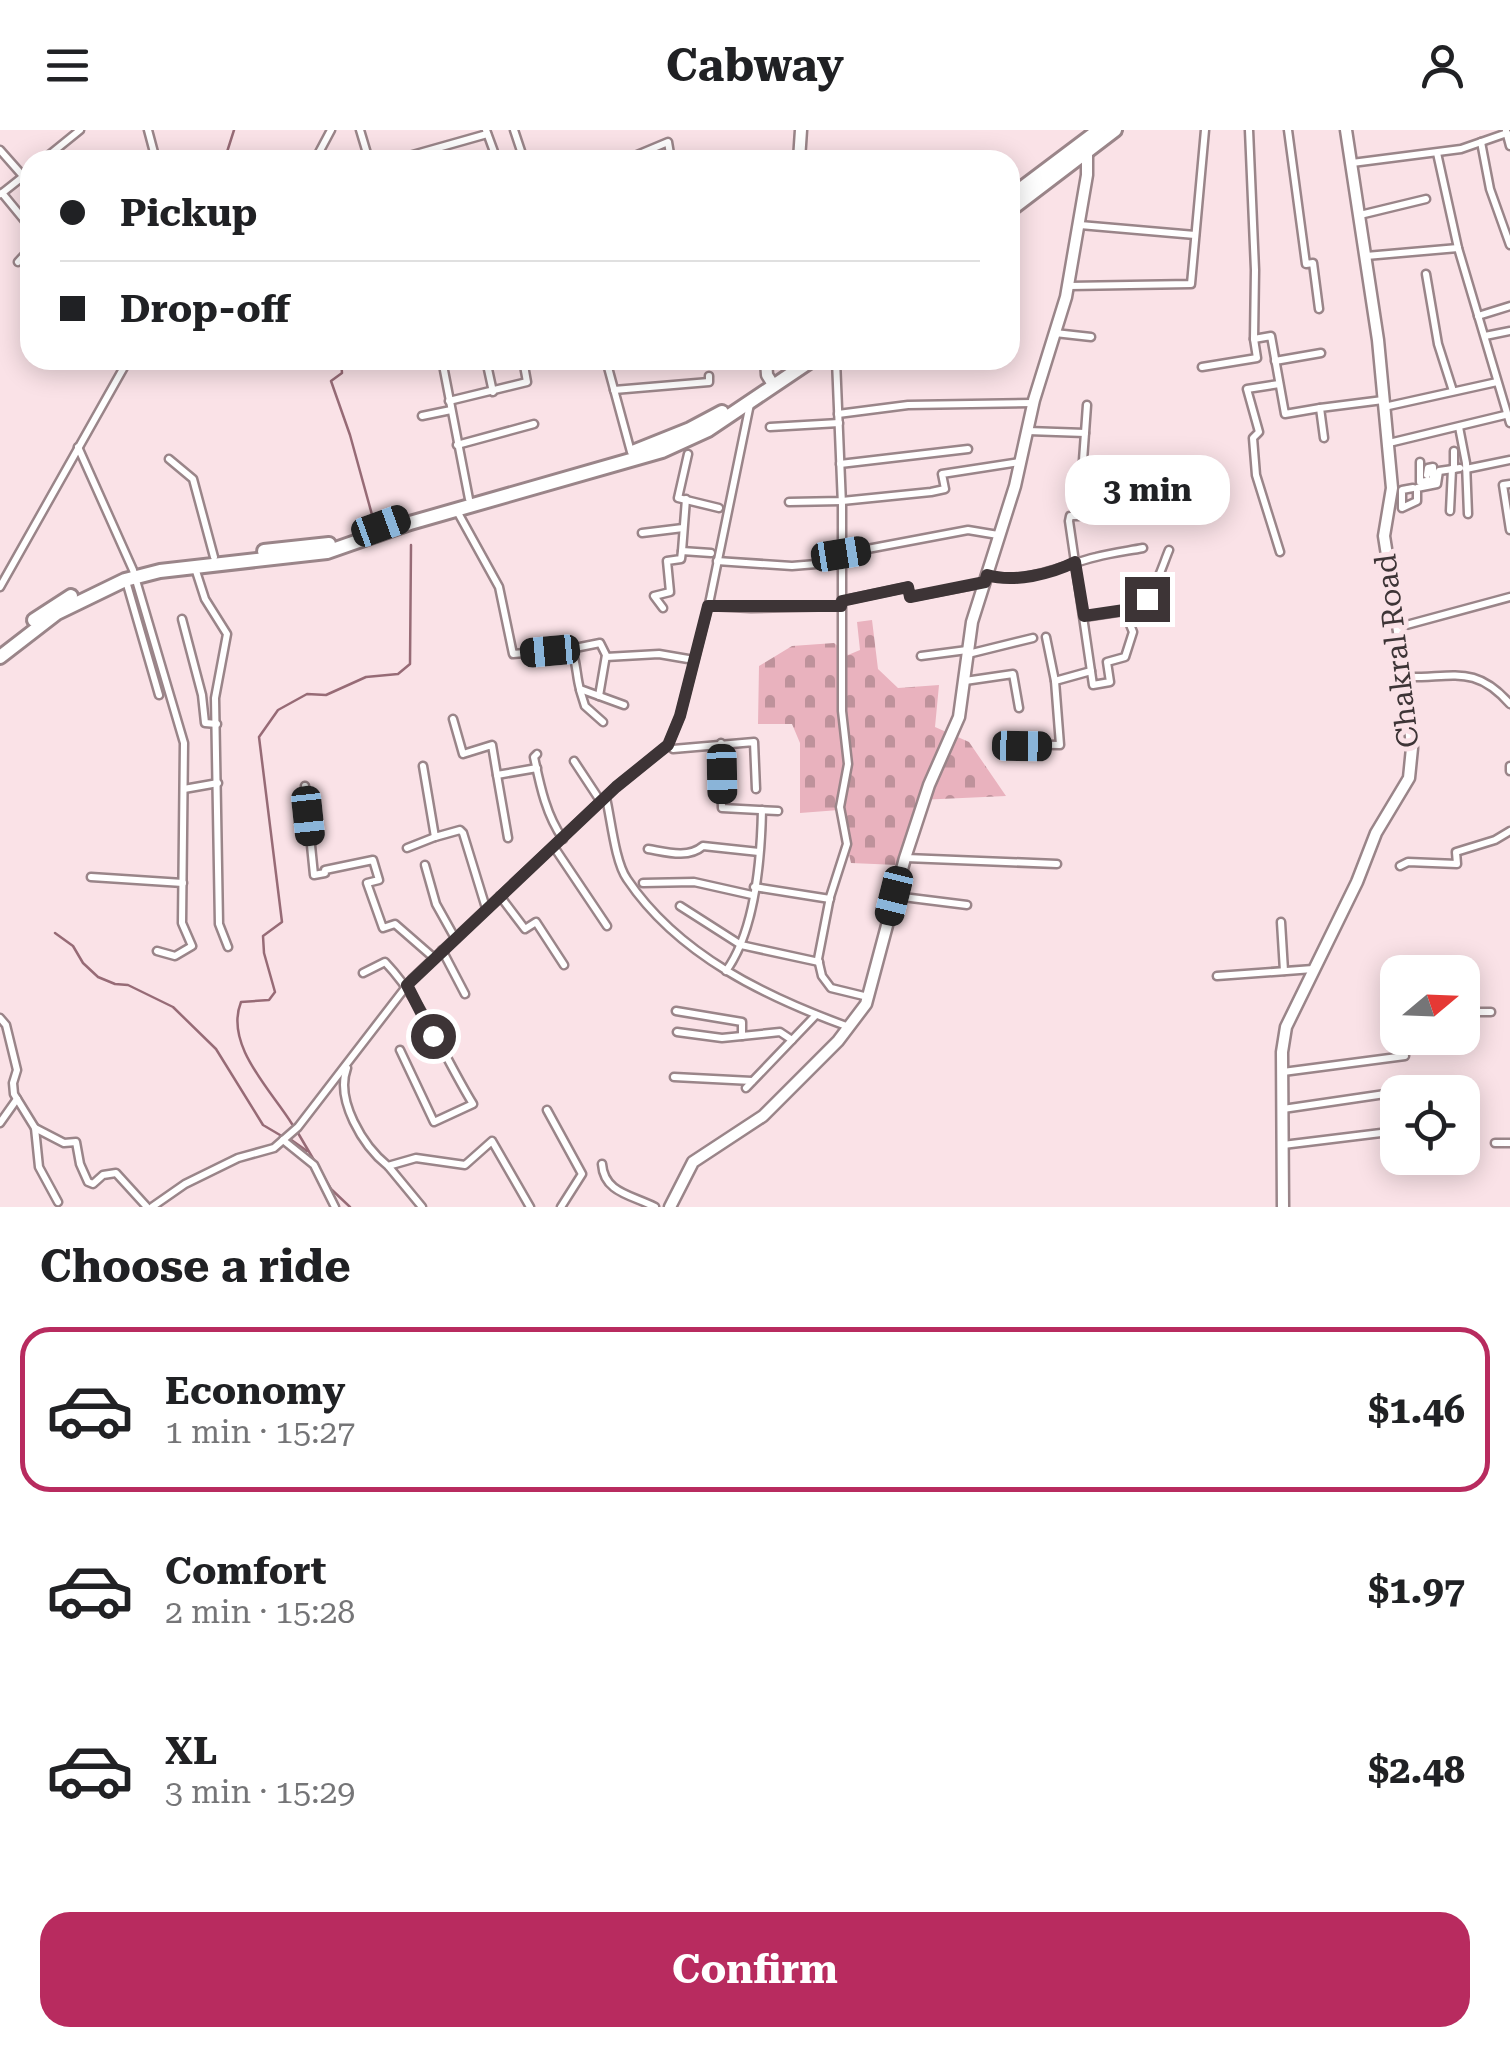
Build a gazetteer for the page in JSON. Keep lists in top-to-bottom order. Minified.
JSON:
{"streets":{"street":["Chakral Road"]},"north":"right","page":{"header":"Cabway","banner":["Pickup","Drop-off"],"bubble":"3 min","heading":"Choose a ride","list":[{"name":"Economy","note":"1 min · 15:27","value":"$1.46"},{"name":"Comfort","note":"2 min · 15:28","value":"$1.97"},{"name":"XL","note":"3 min · 15:29","value":"$2.48"}],"buttons":"Confirm"}}
